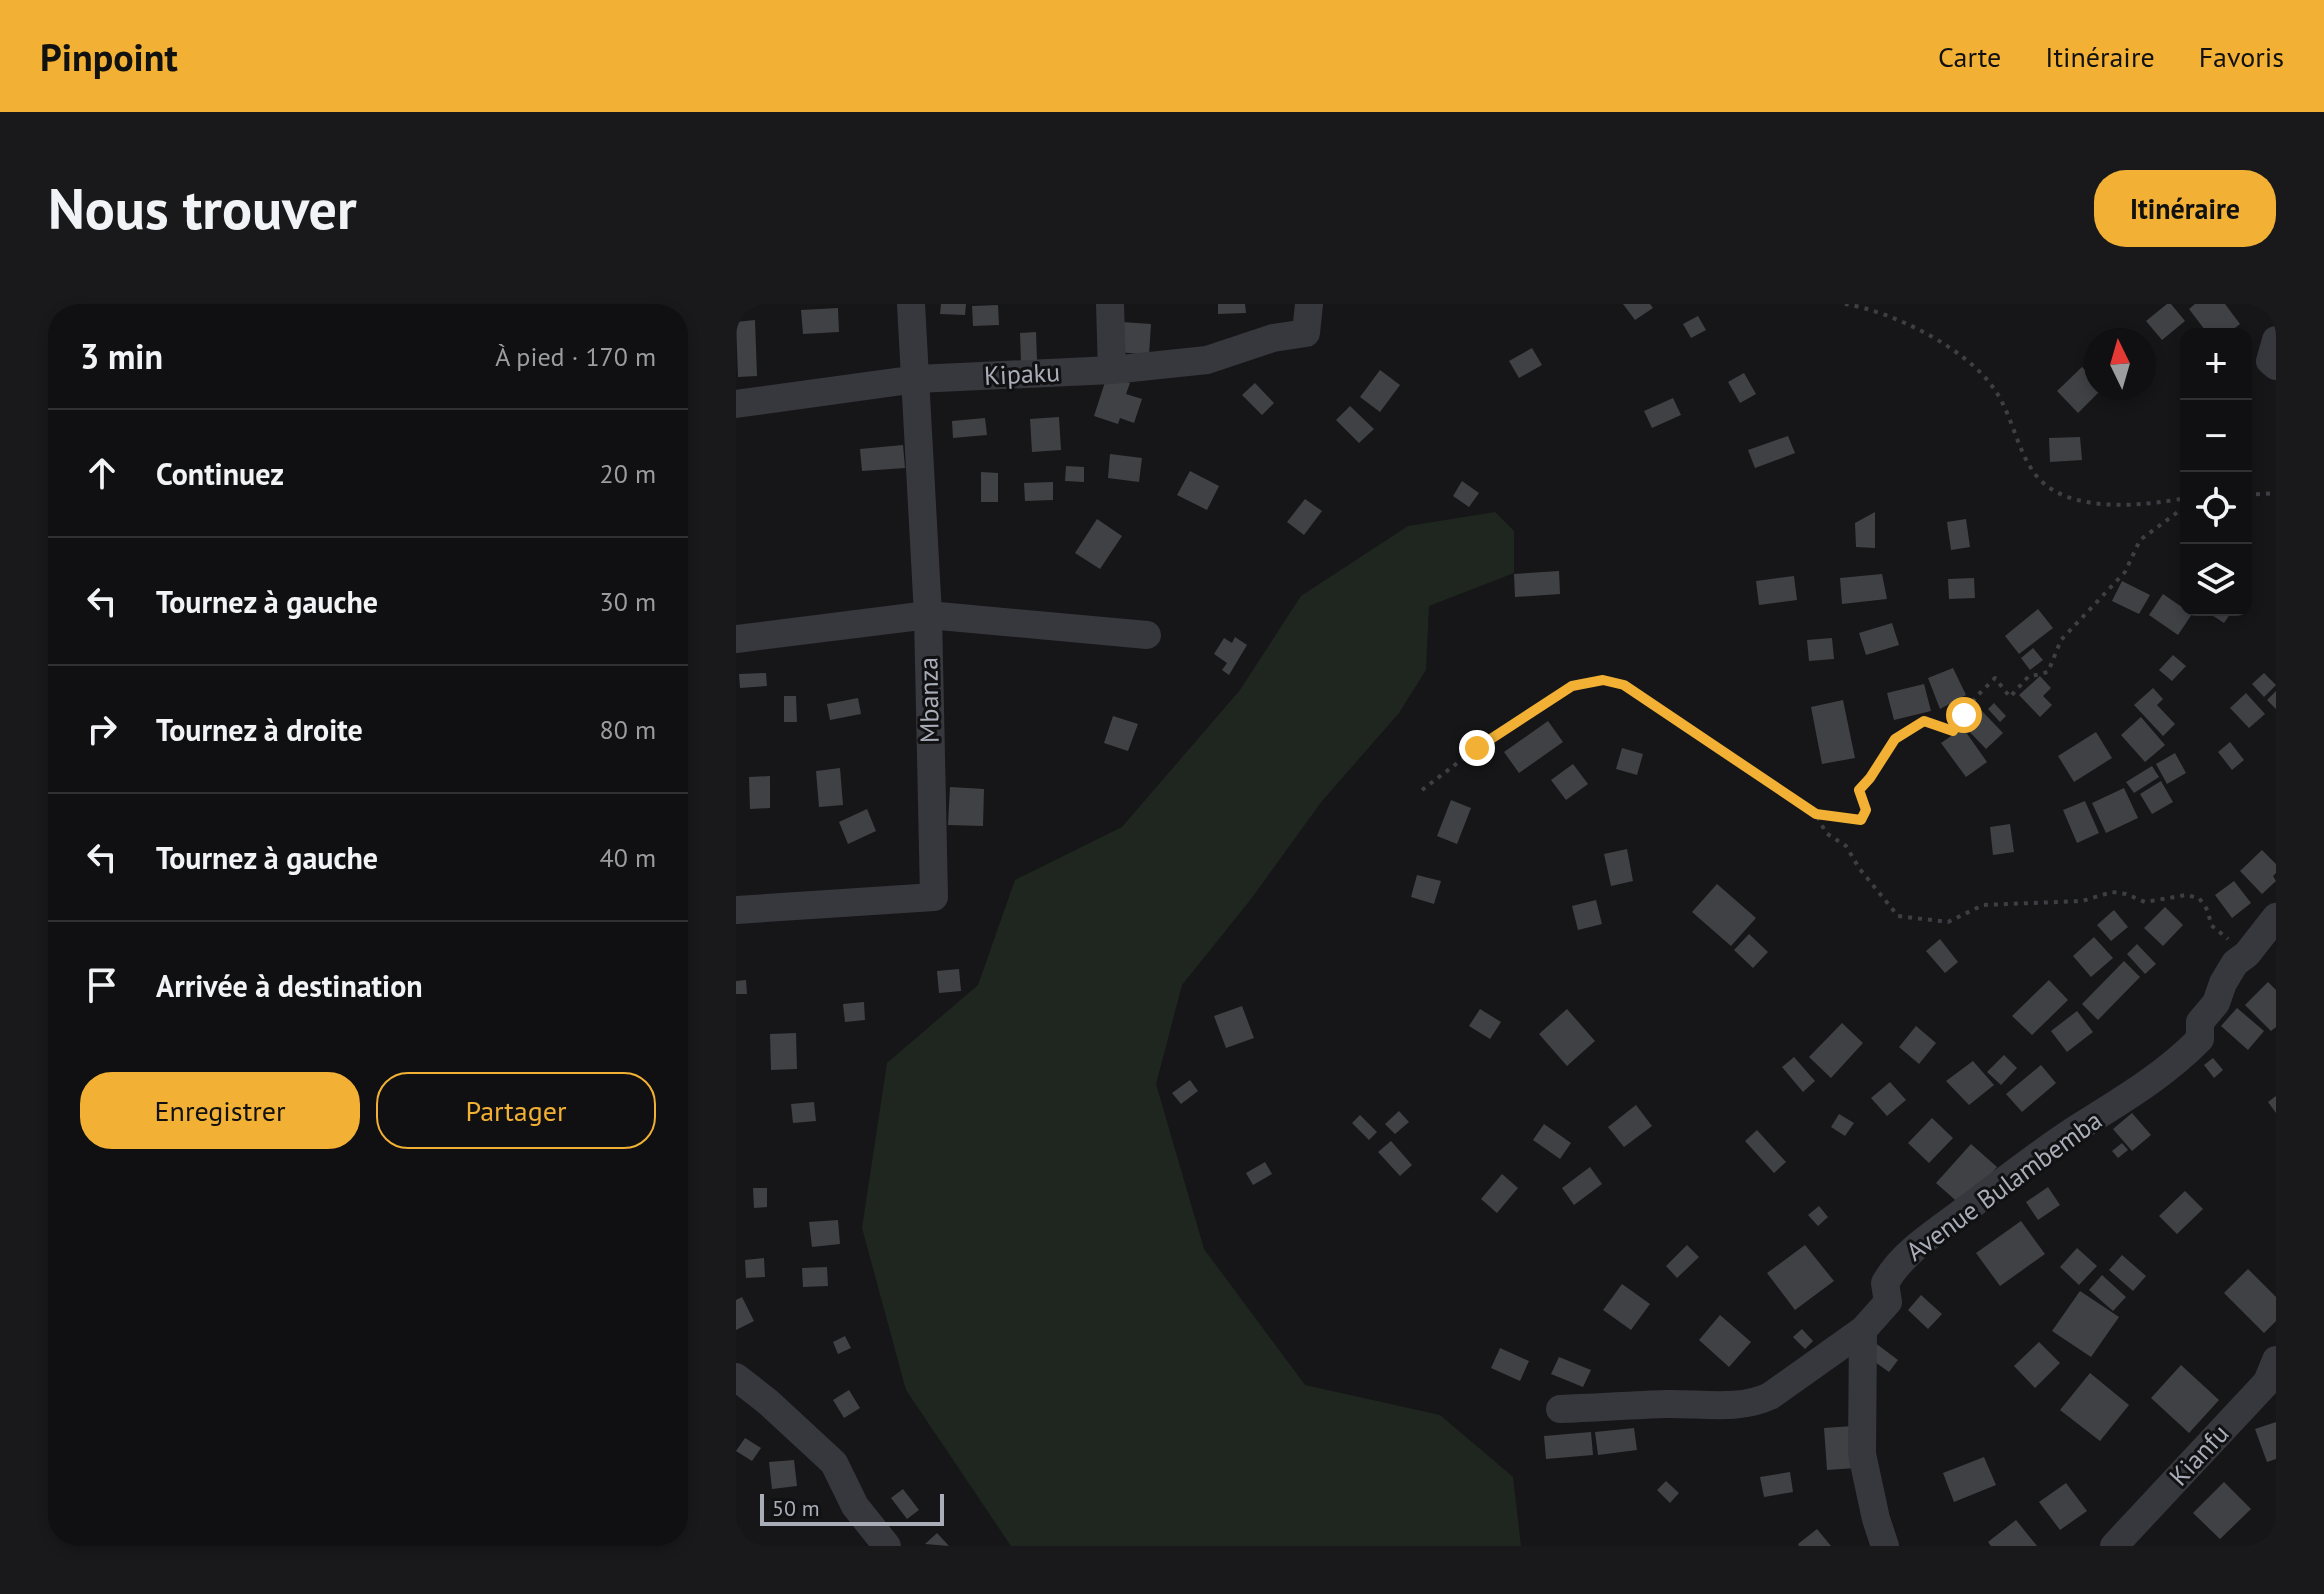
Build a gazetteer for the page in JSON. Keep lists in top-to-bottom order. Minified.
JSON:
{"streets":{"street":["Kipaku","Mbanza","Avenue Bulambemba","Kianfu"]},"crossings":[["Kipaku","Mbanza"]],"scale_bar":"50 m","north":"top","page":{"header":"Pinpoint","nav":["Carte","Itinéraire","Favoris"],"buttons":["Itinéraire",["Enregistrer","Partager"]],"title":"Nous trouver","heading":["3 min","À pied · 170 m"],"map_buttons":["+","−"],"list":[["Continuez","20 m"],["Tournez à gauche","30 m"],["Tournez à droite","80 m"],["Tournez à gauche","40 m"],"Arrivée à destination"],"scale":"50 m"}}
